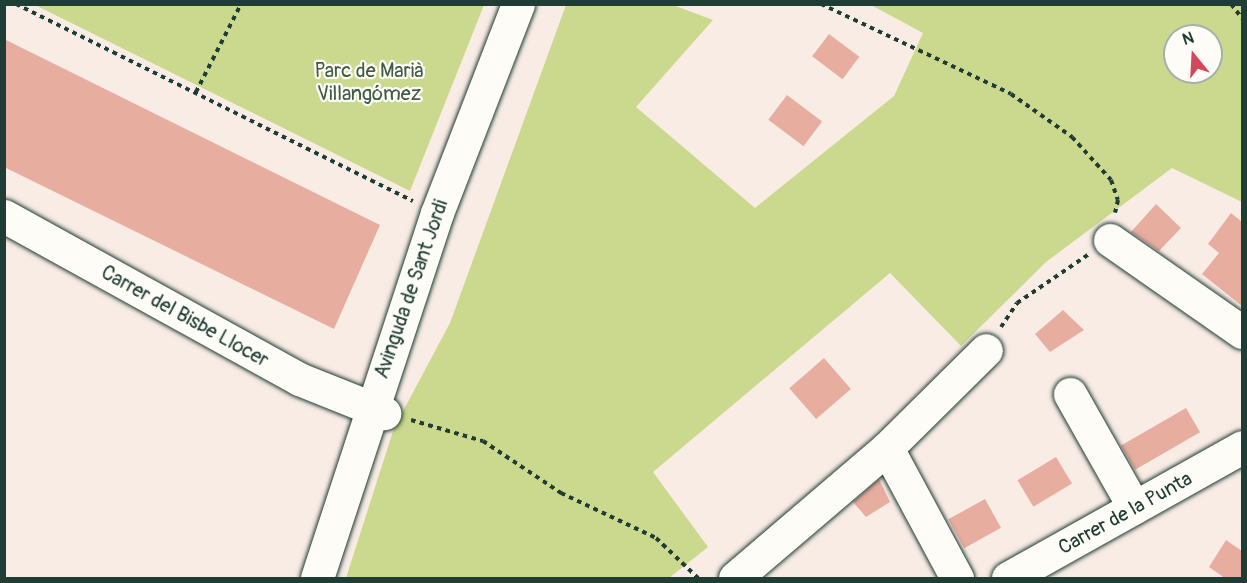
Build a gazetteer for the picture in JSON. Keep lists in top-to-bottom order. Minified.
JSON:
{"streets":{"street":["Avinguda de Sant Jordi","Carrer del Bisbe Llocer","Carrer de la Punta"]},"crossings":[["Avinguda de Sant Jordi","Carrer del Bisbe Llocer"]],"parks":["Parc de Marià Villangómez"],"north":"top"}
